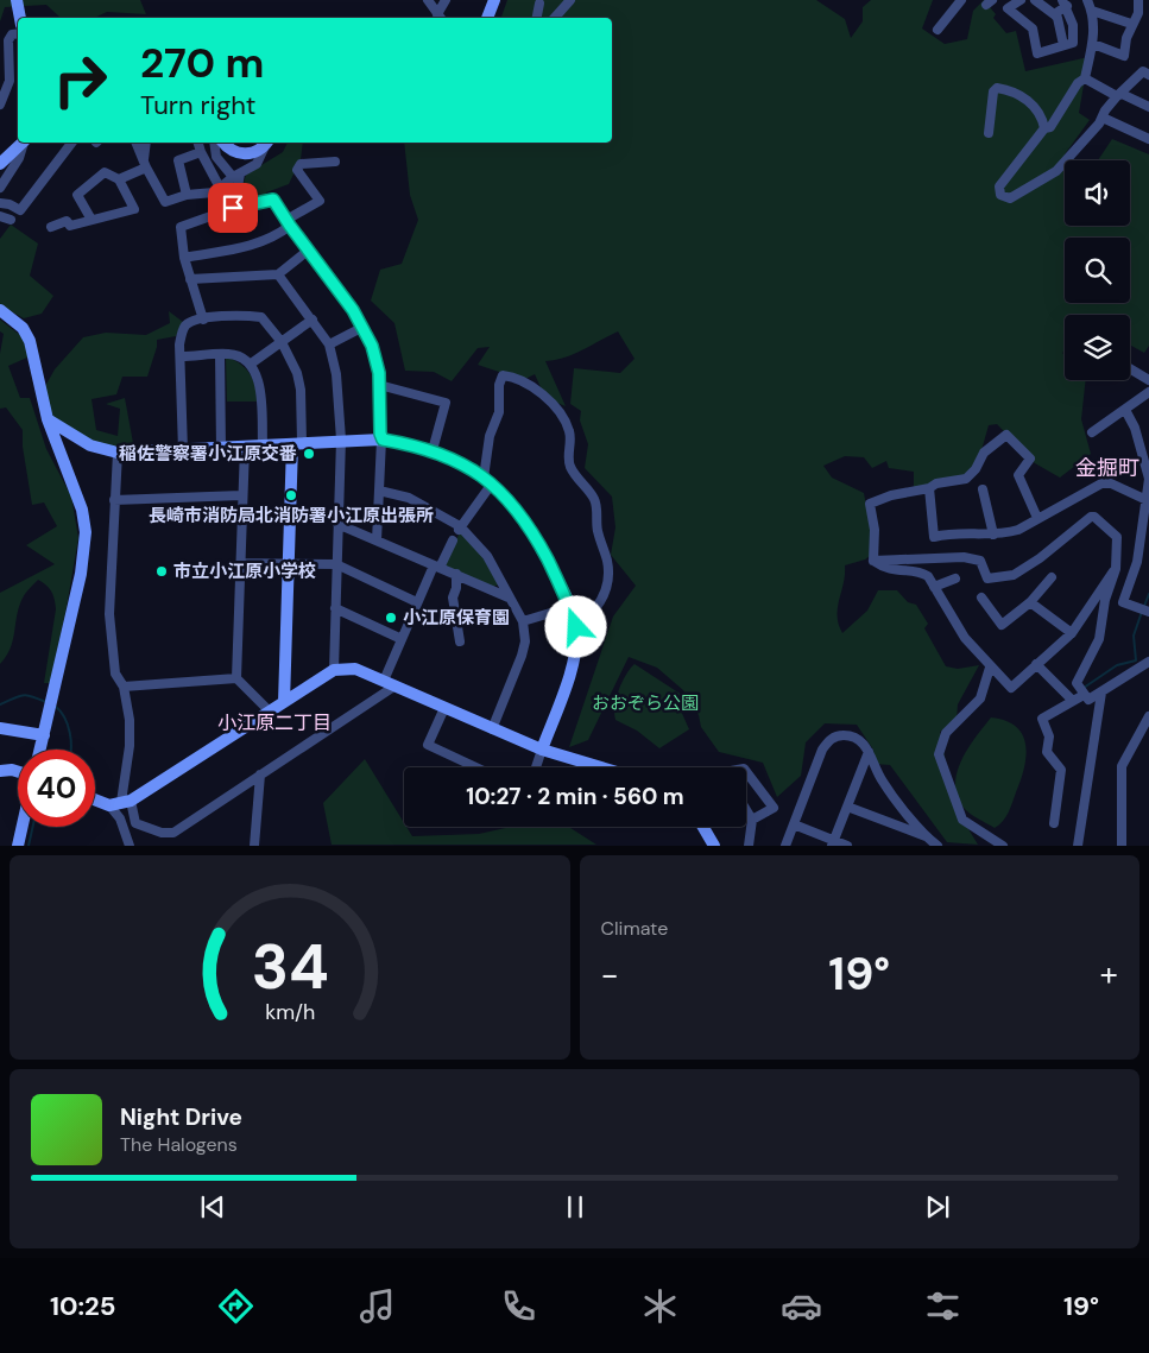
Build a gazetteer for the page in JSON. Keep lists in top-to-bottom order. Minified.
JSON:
{"districts":["金掘町","小江原二丁目"],"parks":["おおぞら公園"],"places":["稲佐警察署小江原交番","長崎市消防局北消防署小江原出張所","市立小江原小学校","小江原保育園"],"page":{"turn":["270 m","Turn right"],"limit":"40","trip":"10:27 · 2 min · 560 m","tile":"Climate","heat":["−","19°","+"],"song":["Night Drive","The Halogens"],"tabs":["10:25","19°"],"gauge":["34","km/h"]}}
